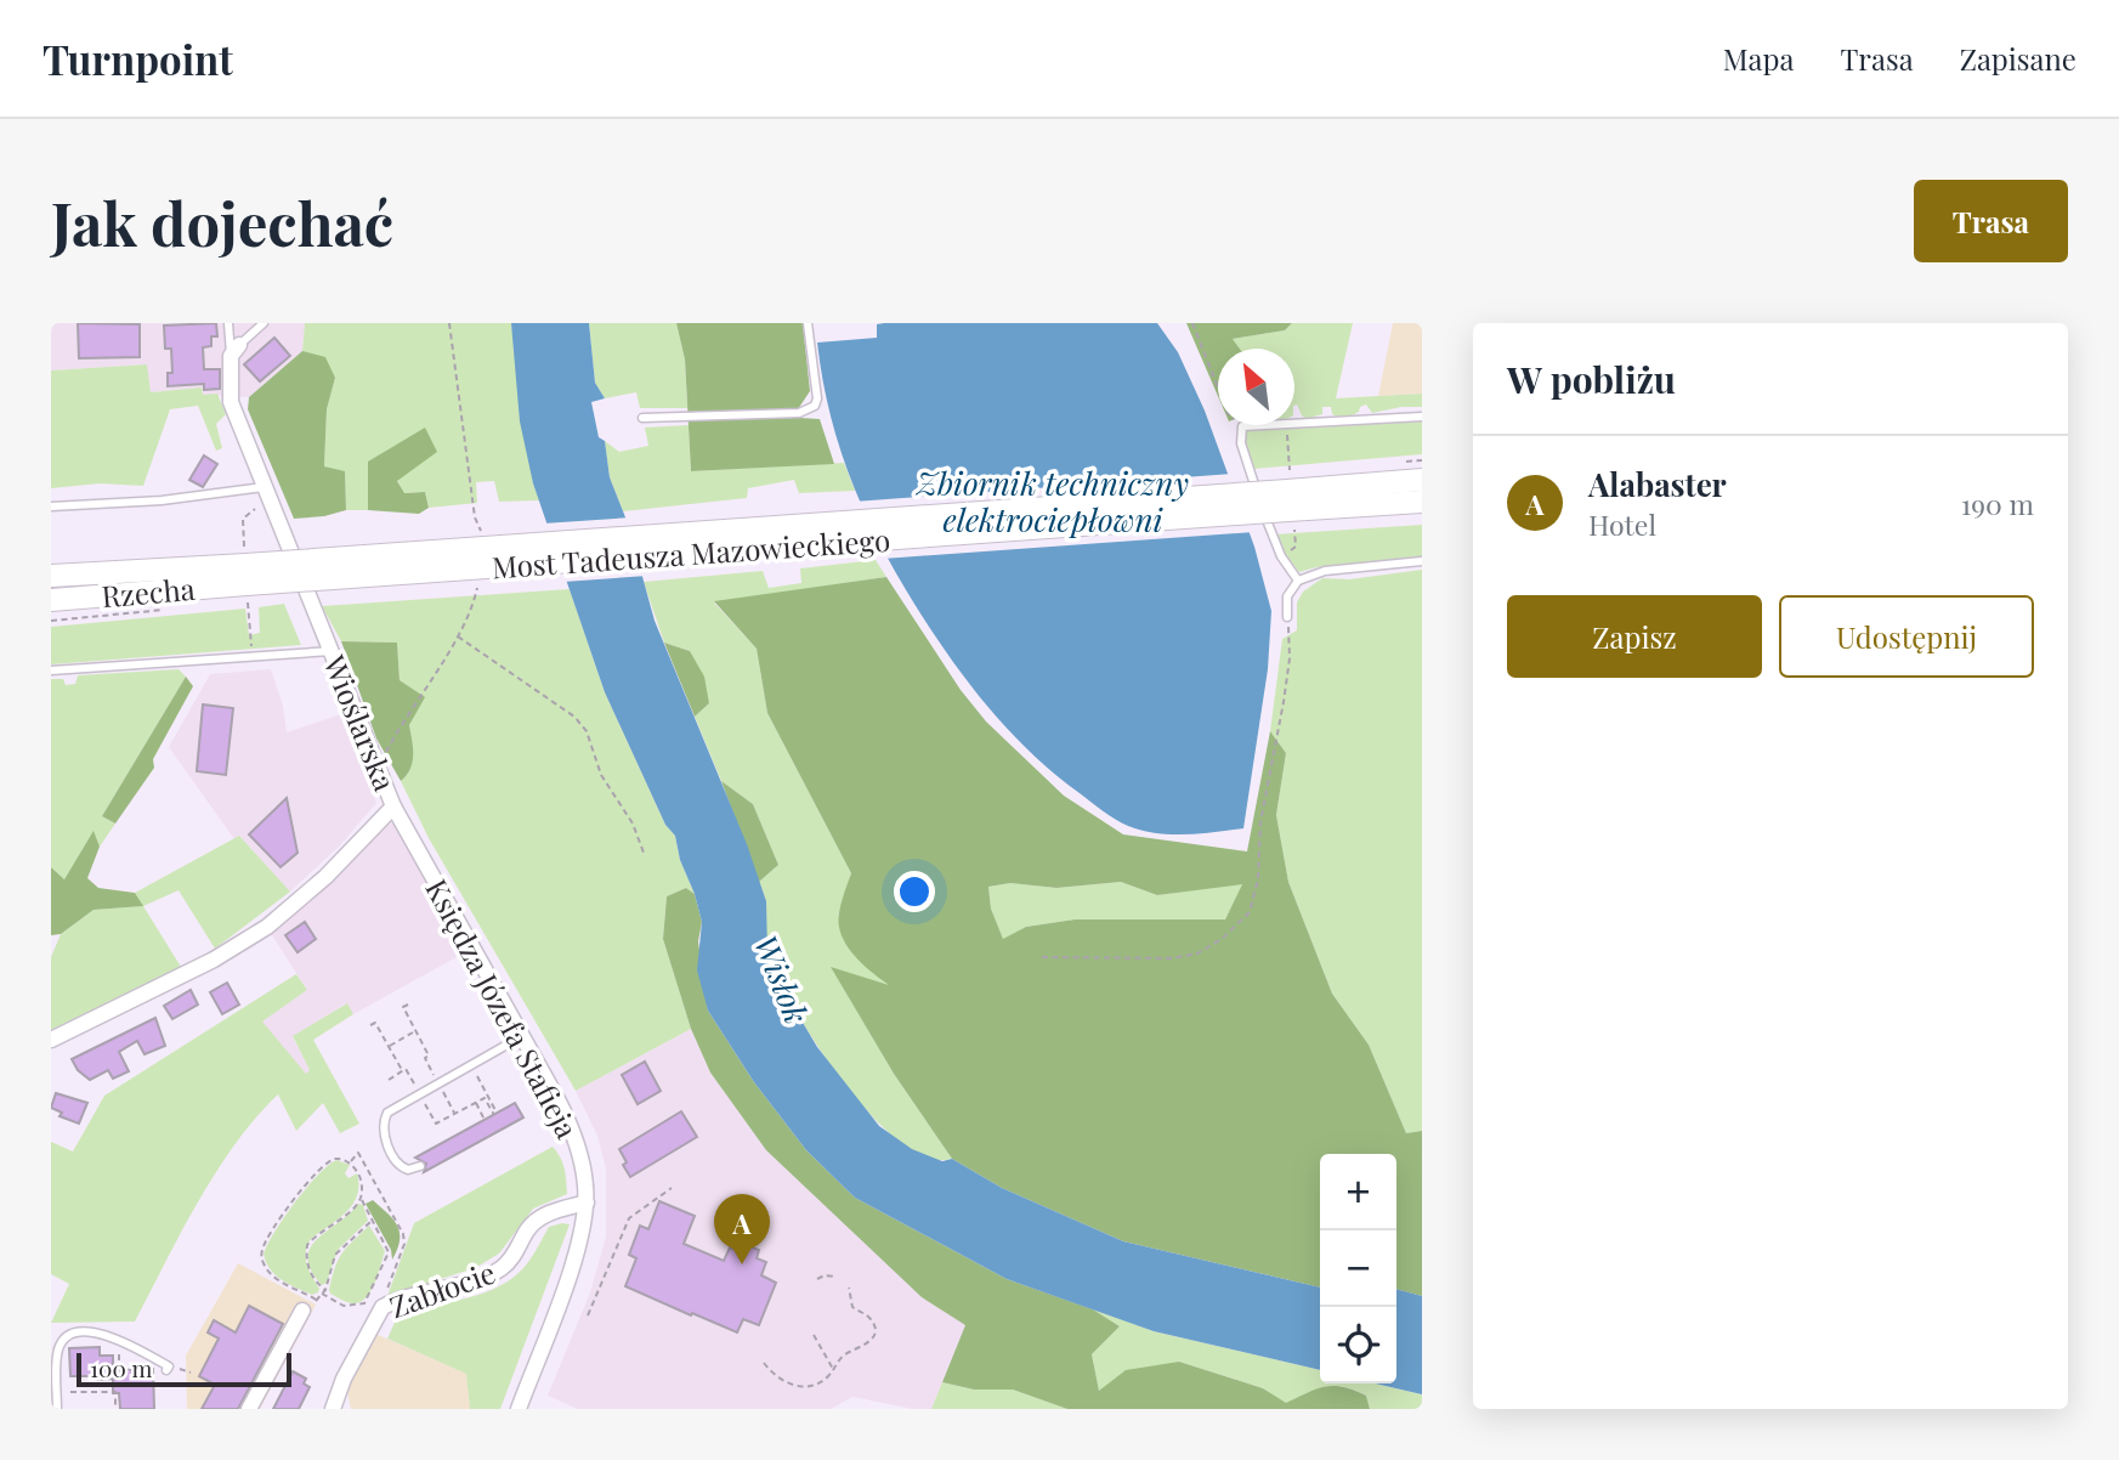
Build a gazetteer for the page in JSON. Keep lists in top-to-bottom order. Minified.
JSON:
{"streets":{"main road":["Most Tadeusza Mazowieckiego","Rzecha"],"street":["Wioślarska","Księdza Józefa Stafieja","Zabłocie"]},"crossings":[["Most Tadeusza Mazowieckiego","Rzecha"],["Wioślarska","Księdza Józefa Stafieja"],["Księdza Józefa Stafieja","Zabłocie"]],"water":["Zbiornik techniczny elektrociepłowni","Wisłok"],"scale_bar":"100 m","north":"top left","page":{"header":"Turnpoint","nav":["Mapa","Trasa","Zapisane"],"buttons":["Trasa",["Zapisz","Udostępnij"]],"title":"Jak dojechać","heading":"W pobliżu","list":[{"mark":"A","name":"Alabaster","note":"Hotel","value":"190 m"}],"map_buttons":["+","−"],"pins":"A","scale":"100 m"}}
